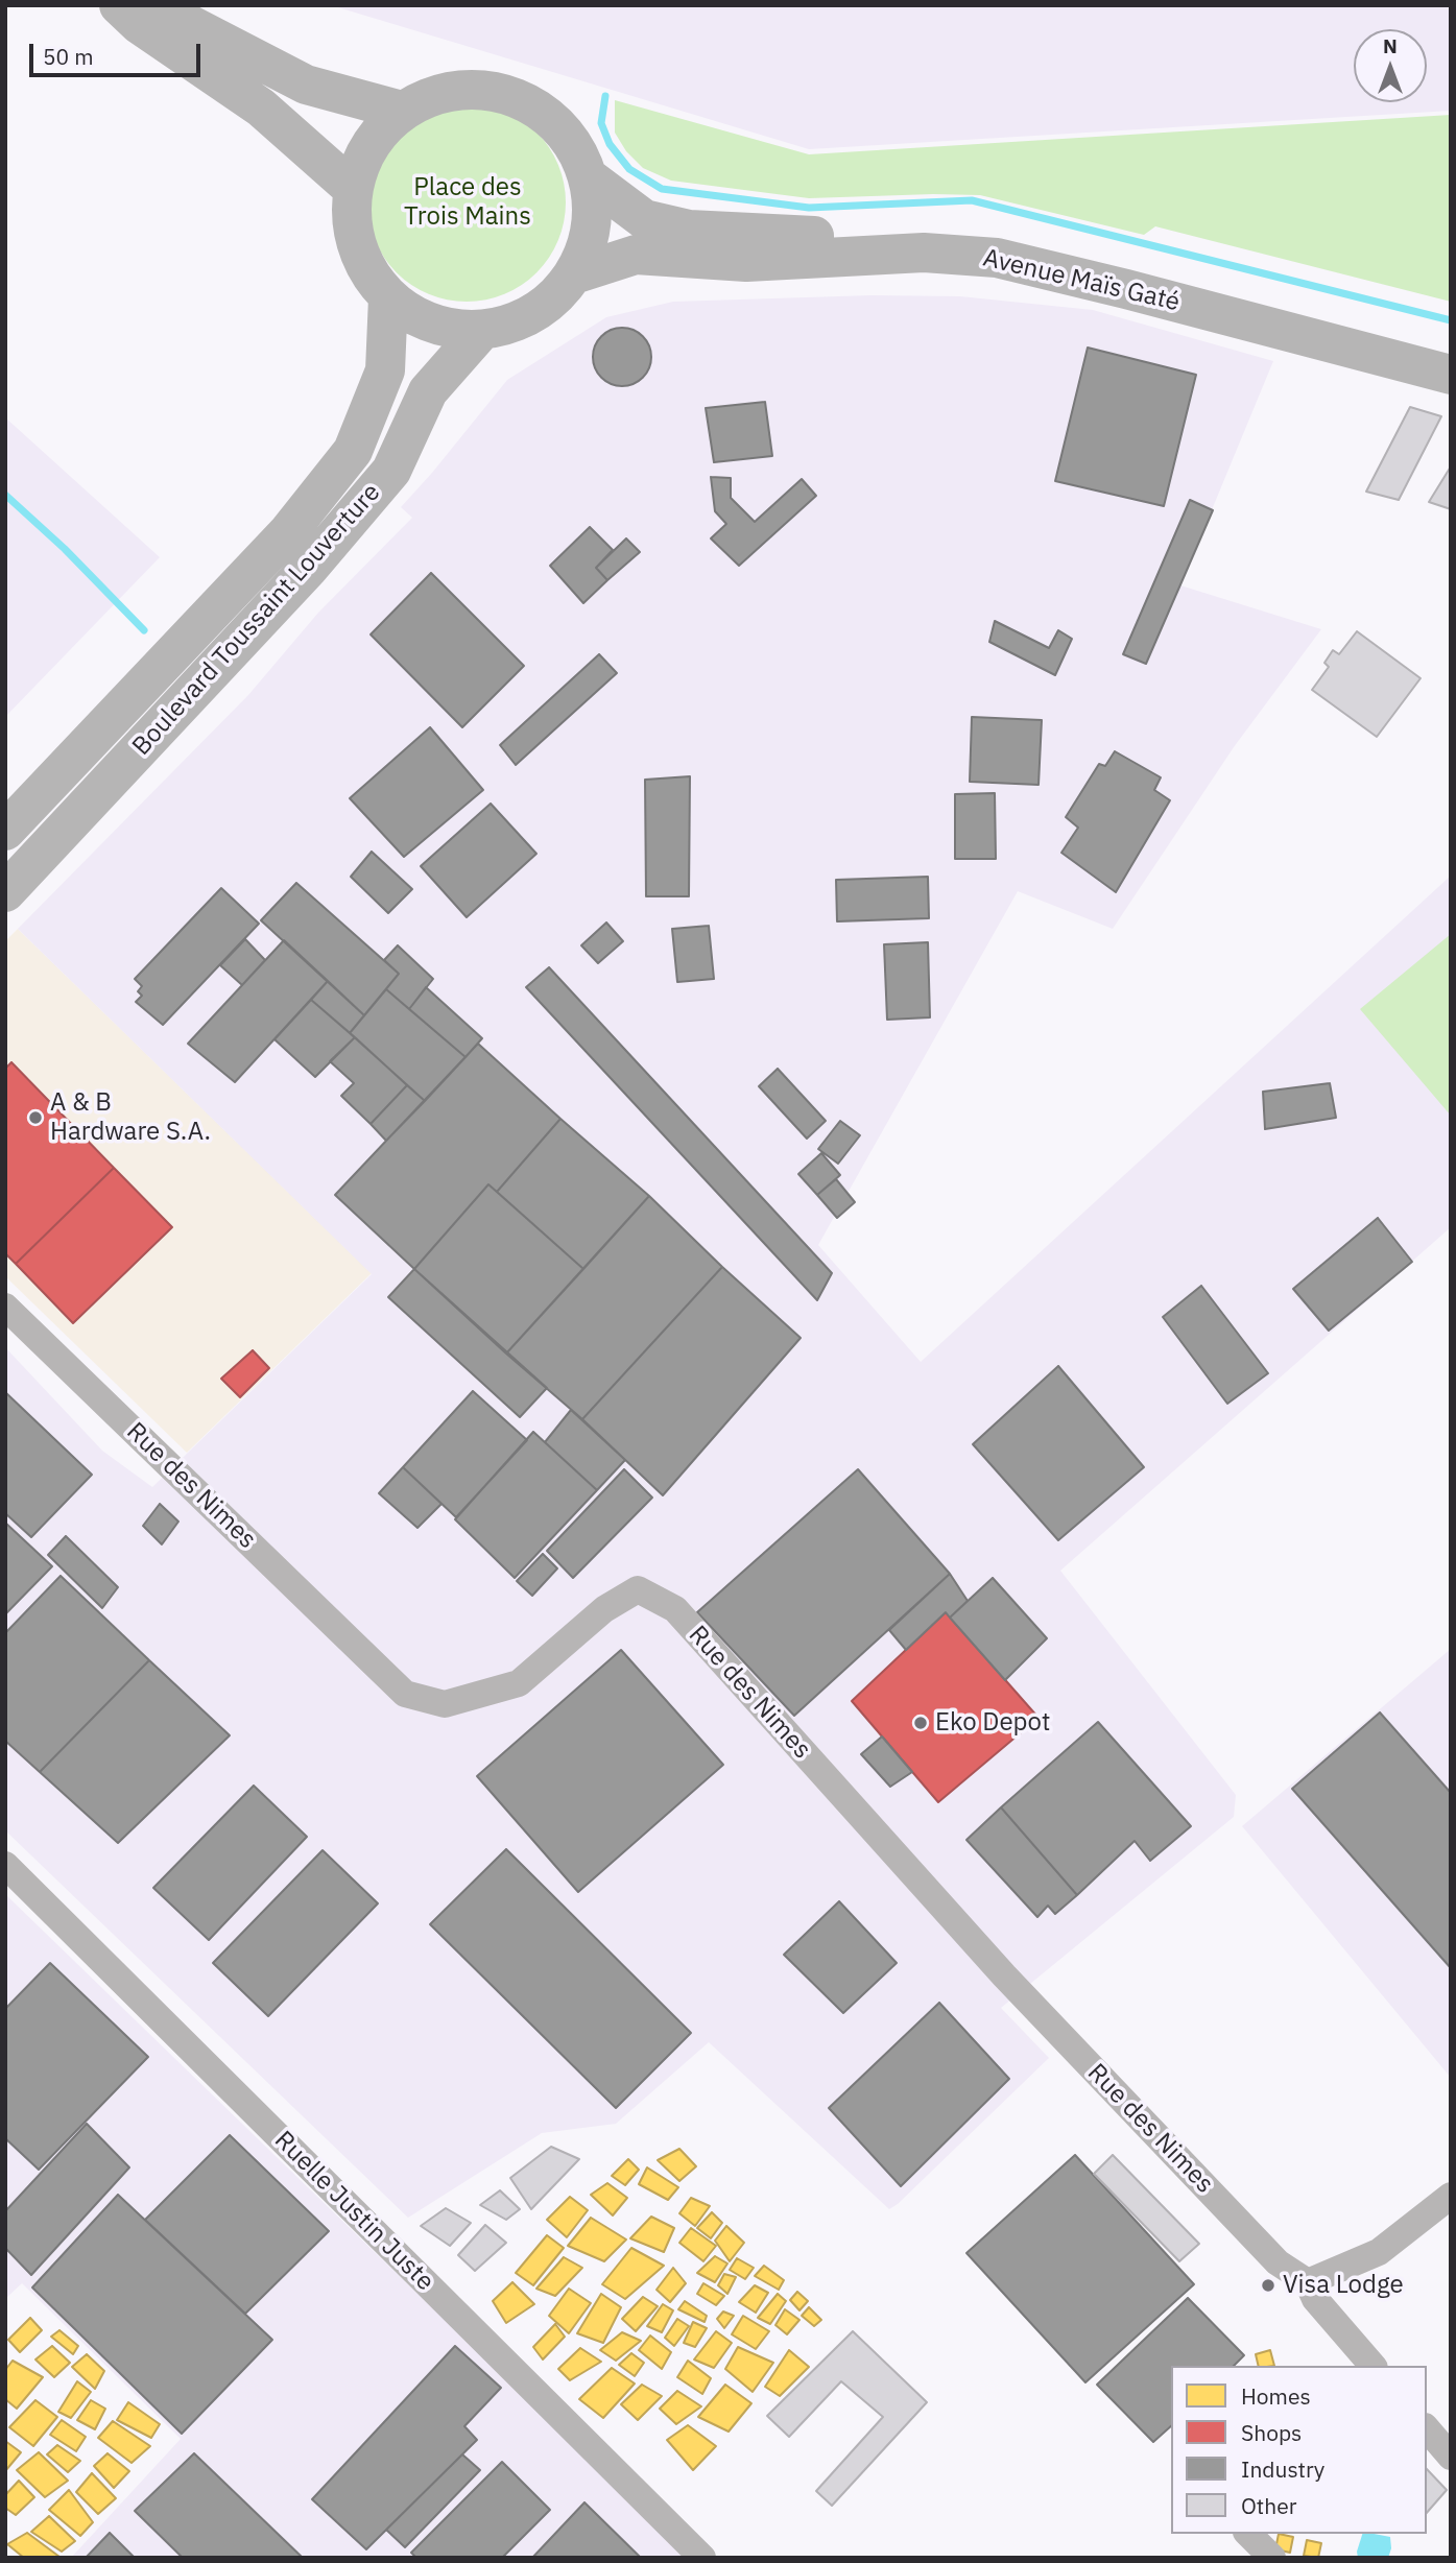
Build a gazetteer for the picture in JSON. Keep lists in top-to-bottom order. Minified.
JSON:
{"streets":{"main road":["Avenue Maïs Gaté","Boulevard Toussaint Louverture"],"street":["Rue des Nimes","Ruelle Justin Juste"]},"crossings":[["Avenue Maïs Gaté","Boulevard Toussaint Louverture"]],"parks":["Place des Trois Mains"],"places":["A & B Hardware S.A.","Eko Depot","Visa Lodge"],"legend":["Homes","Shops","Industry","Other"],"scale_bar":"50 m","north":"top"}
